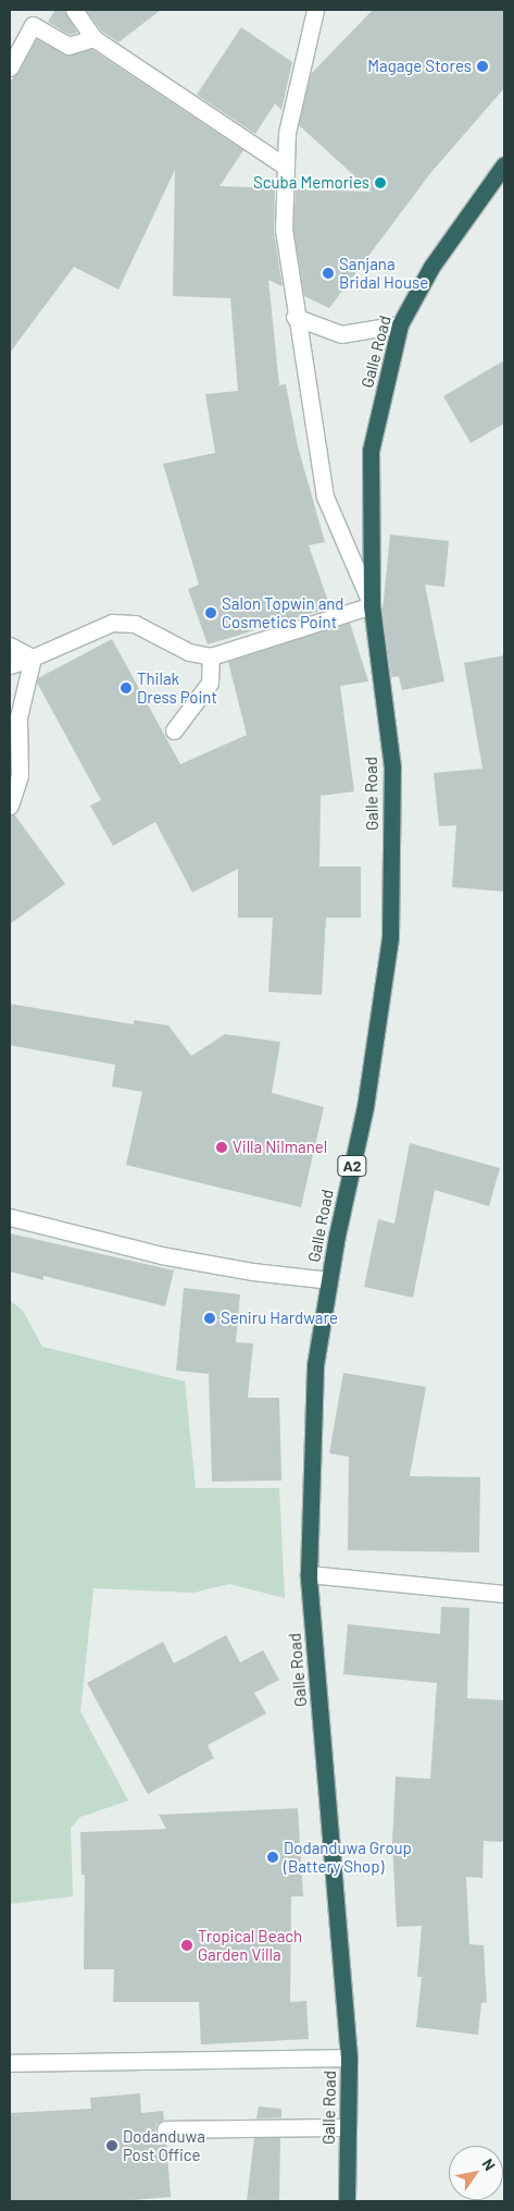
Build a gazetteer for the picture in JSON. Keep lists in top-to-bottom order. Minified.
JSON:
{"streets":{"highway":["Galle Road","A2"]},"places":["Magage Stores","Scuba Memories","Sanjana Bridal House","Salon Topwin and Cosmetics Point","Thilak Dress Point","Villa Nilmanel","Seniru Hardware","Dodanduwa Group (Battery Shop)","Tropical Beach Garden Villa","Dodanduwa Post Office"],"north":"top right"}
